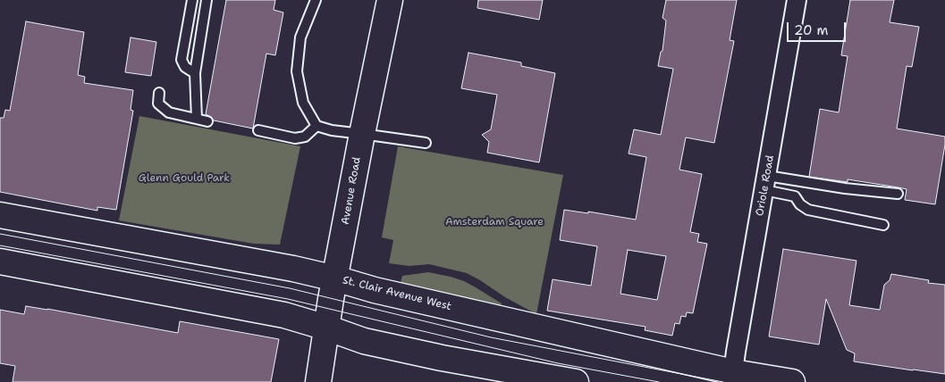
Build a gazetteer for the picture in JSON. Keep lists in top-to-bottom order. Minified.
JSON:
{"streets":{"main road":["Avenue Road","St. Clair Avenue West"],"street":["Oriole Road"]},"crossings":[["Oriole Road","St. Clair Avenue West"],["Avenue Road","St. Clair Avenue West"]],"parks":["Glenn Gould Park","Amsterdam Square"],"scale_bar":"20 m"}
